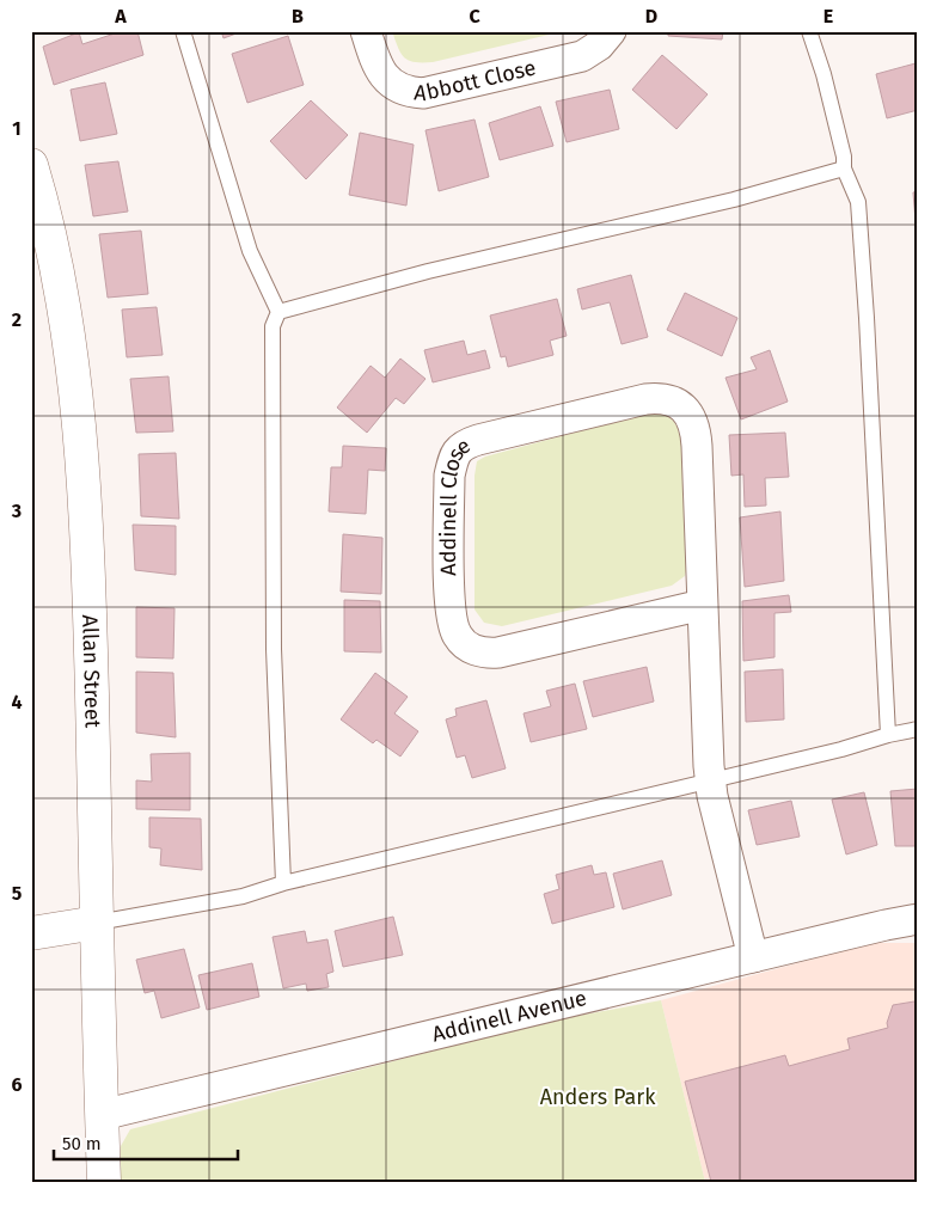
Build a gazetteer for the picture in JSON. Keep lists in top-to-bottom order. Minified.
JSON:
{"streets":{"street":["Abbott Close","Addinell Close","Allan Street","Addinell Avenue"]},"crossings":[["Addinell Close","Addinell Avenue"],["Allan Street","Addinell Avenue"]],"parks":["Anders Park"],"scale_bar":"50 m","grid":{"columns":["A","B","C","D","E"],"rows":["1","2","3","4","5","6"]}}
